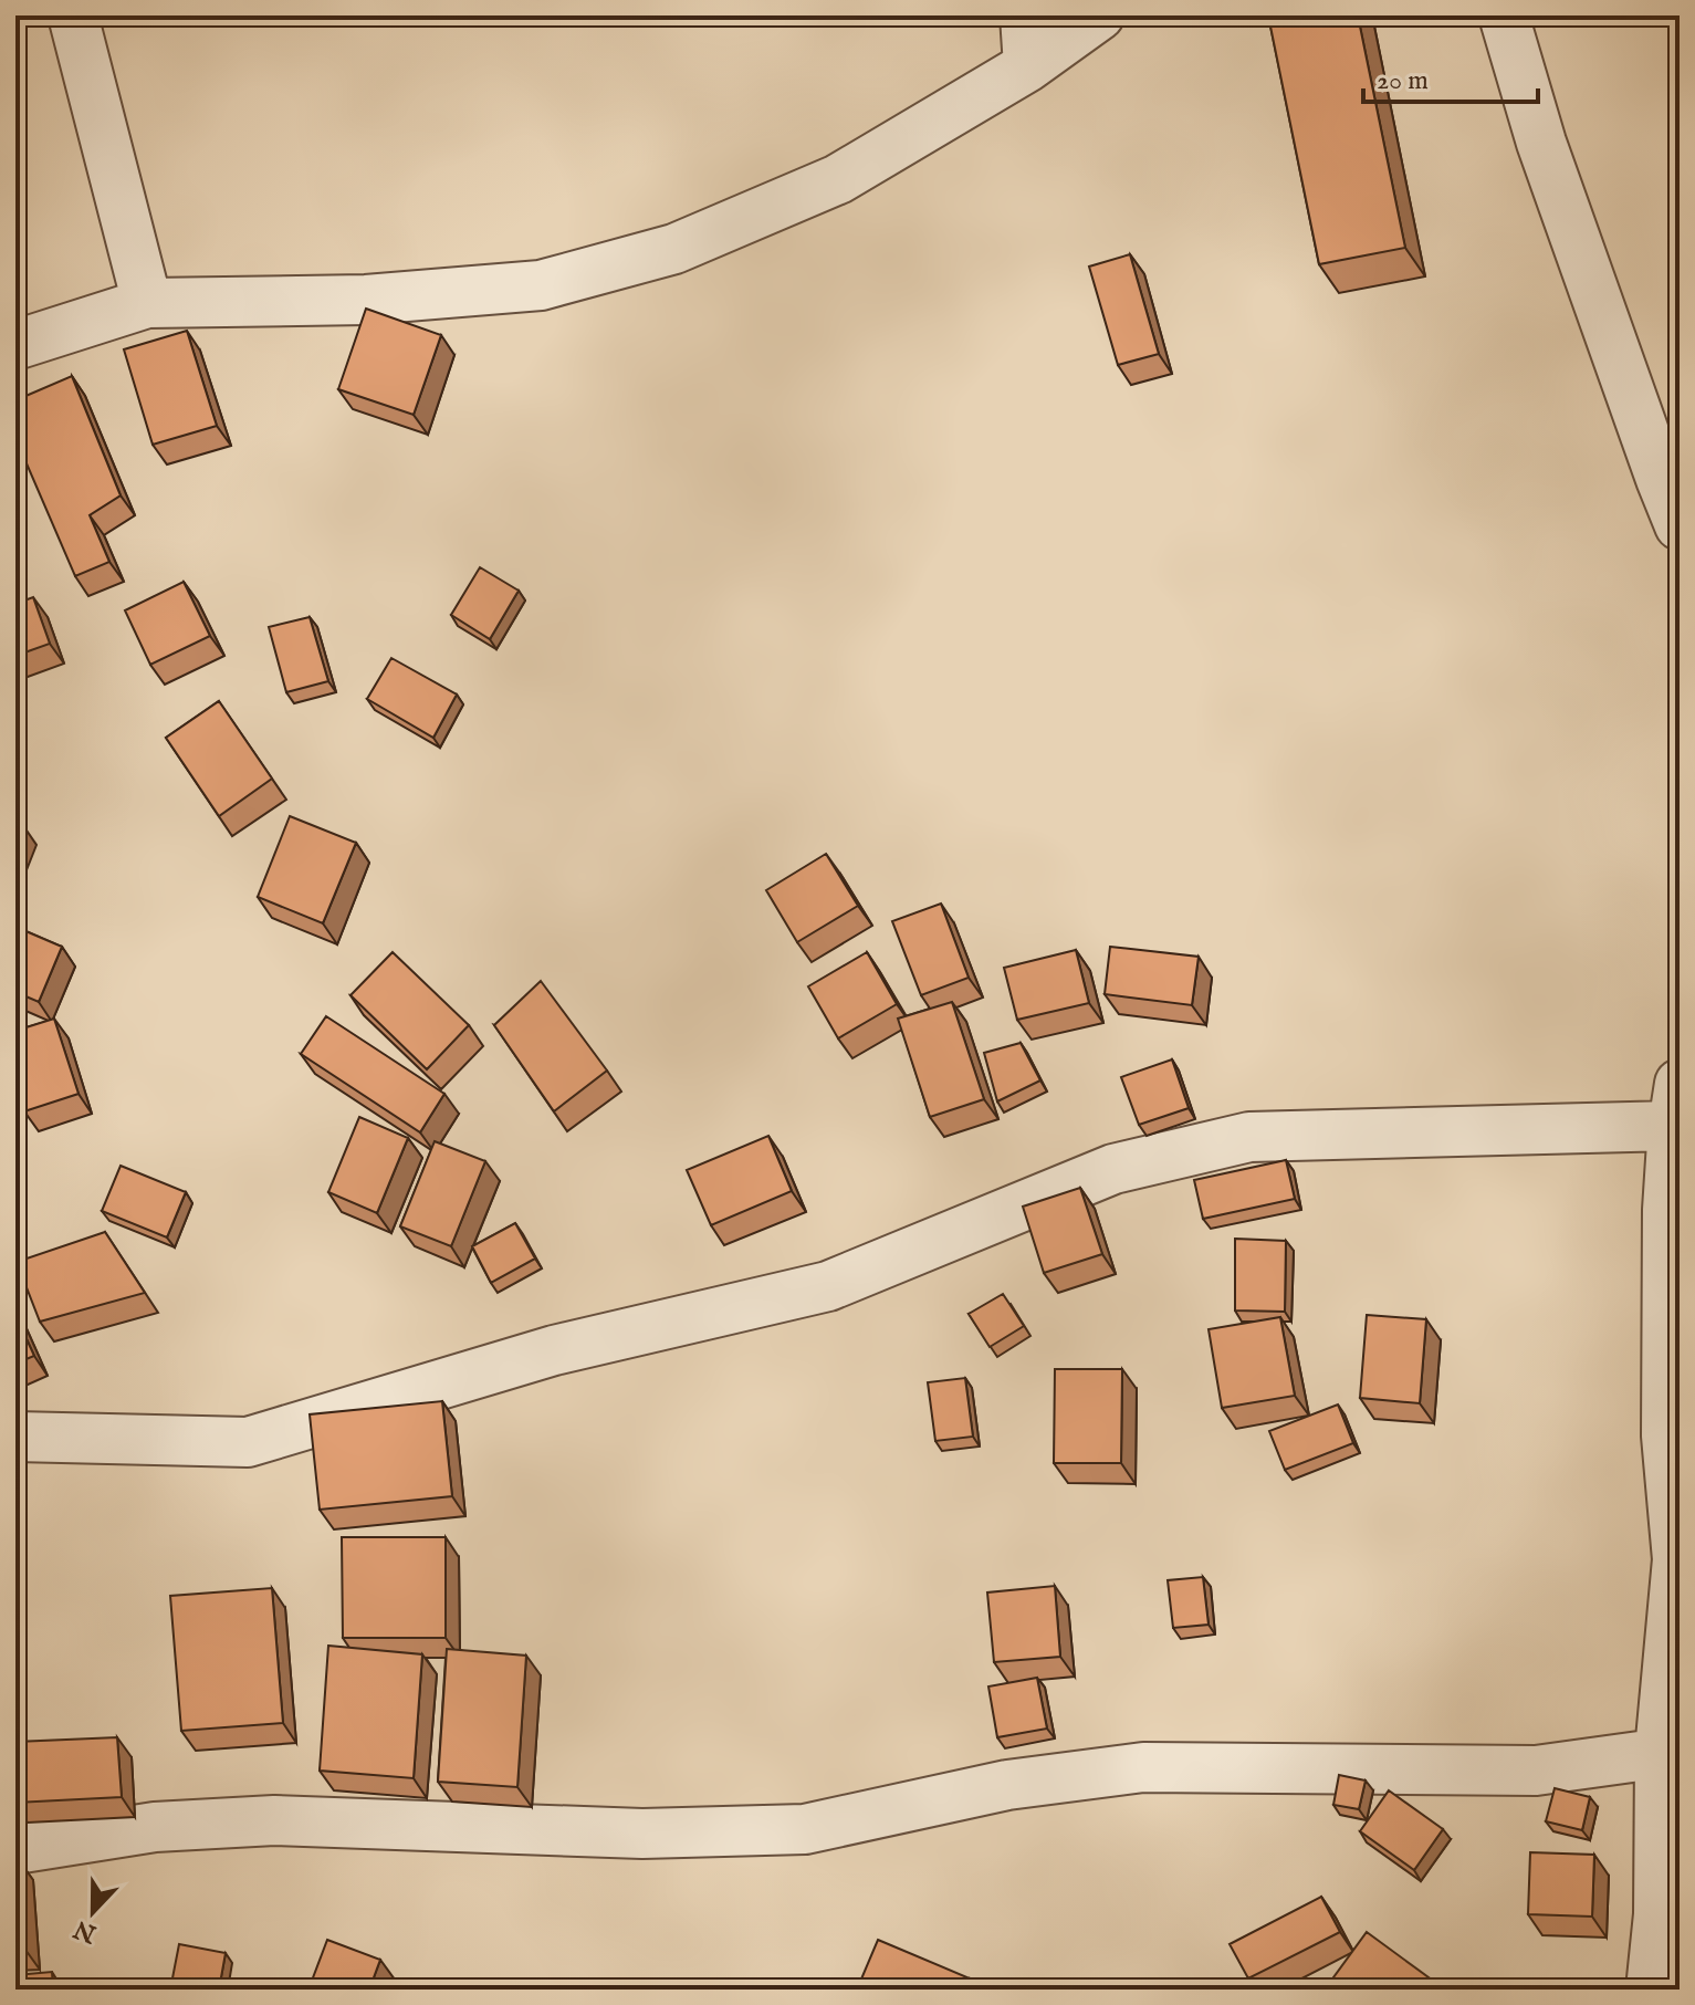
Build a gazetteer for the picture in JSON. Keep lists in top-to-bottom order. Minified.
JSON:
{"scale_bar":"20 m","north":"bottom"}
